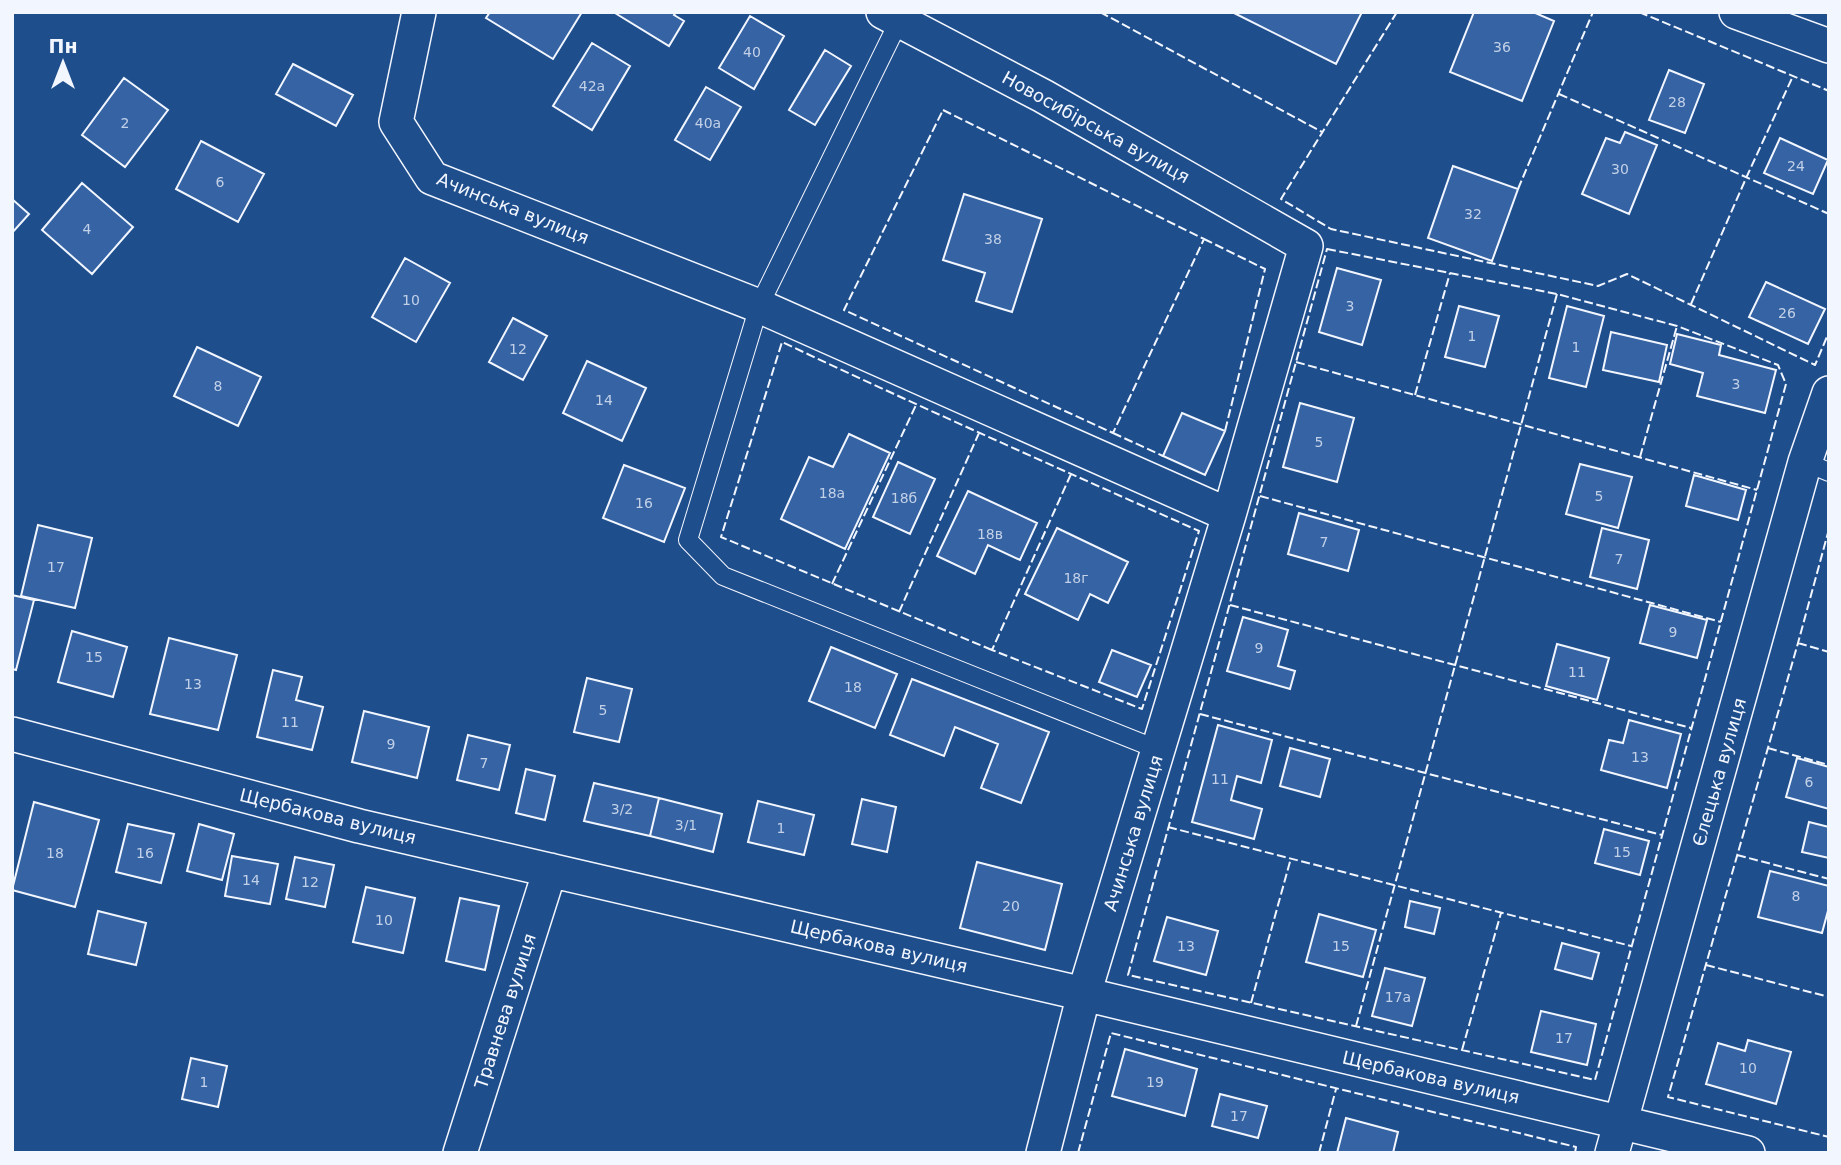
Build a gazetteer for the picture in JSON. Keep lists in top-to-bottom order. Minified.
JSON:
{"streets":{"street":["Новосибірська вулиця","Ачинська вулиця","Єлецька вулиця","Щербакова вулиця","Травнева вулиця"]},"crossings":[["Новосибірська вулиця","Ачинська вулиця"],["Ачинська вулиця","Щербакова вулиця"],["Єлецька вулиця","Щербакова вулиця"],["Щербакова вулиця","Травнева вулиця"]],"house_numbers":["36","40","42а","28","2","40а","24","30","6","32","4","38","10","3","26","1","1","12","3","8","14","5","18а","5","18б","16","18в","7","7","17","18г","9","9","15","11","13","18","5","11","9","13","7","11","6","3/2","3/1","1","15","18","16","14","12","8","20","10","13","15","17а","17","10","1","19","17"],"north":"top"}
